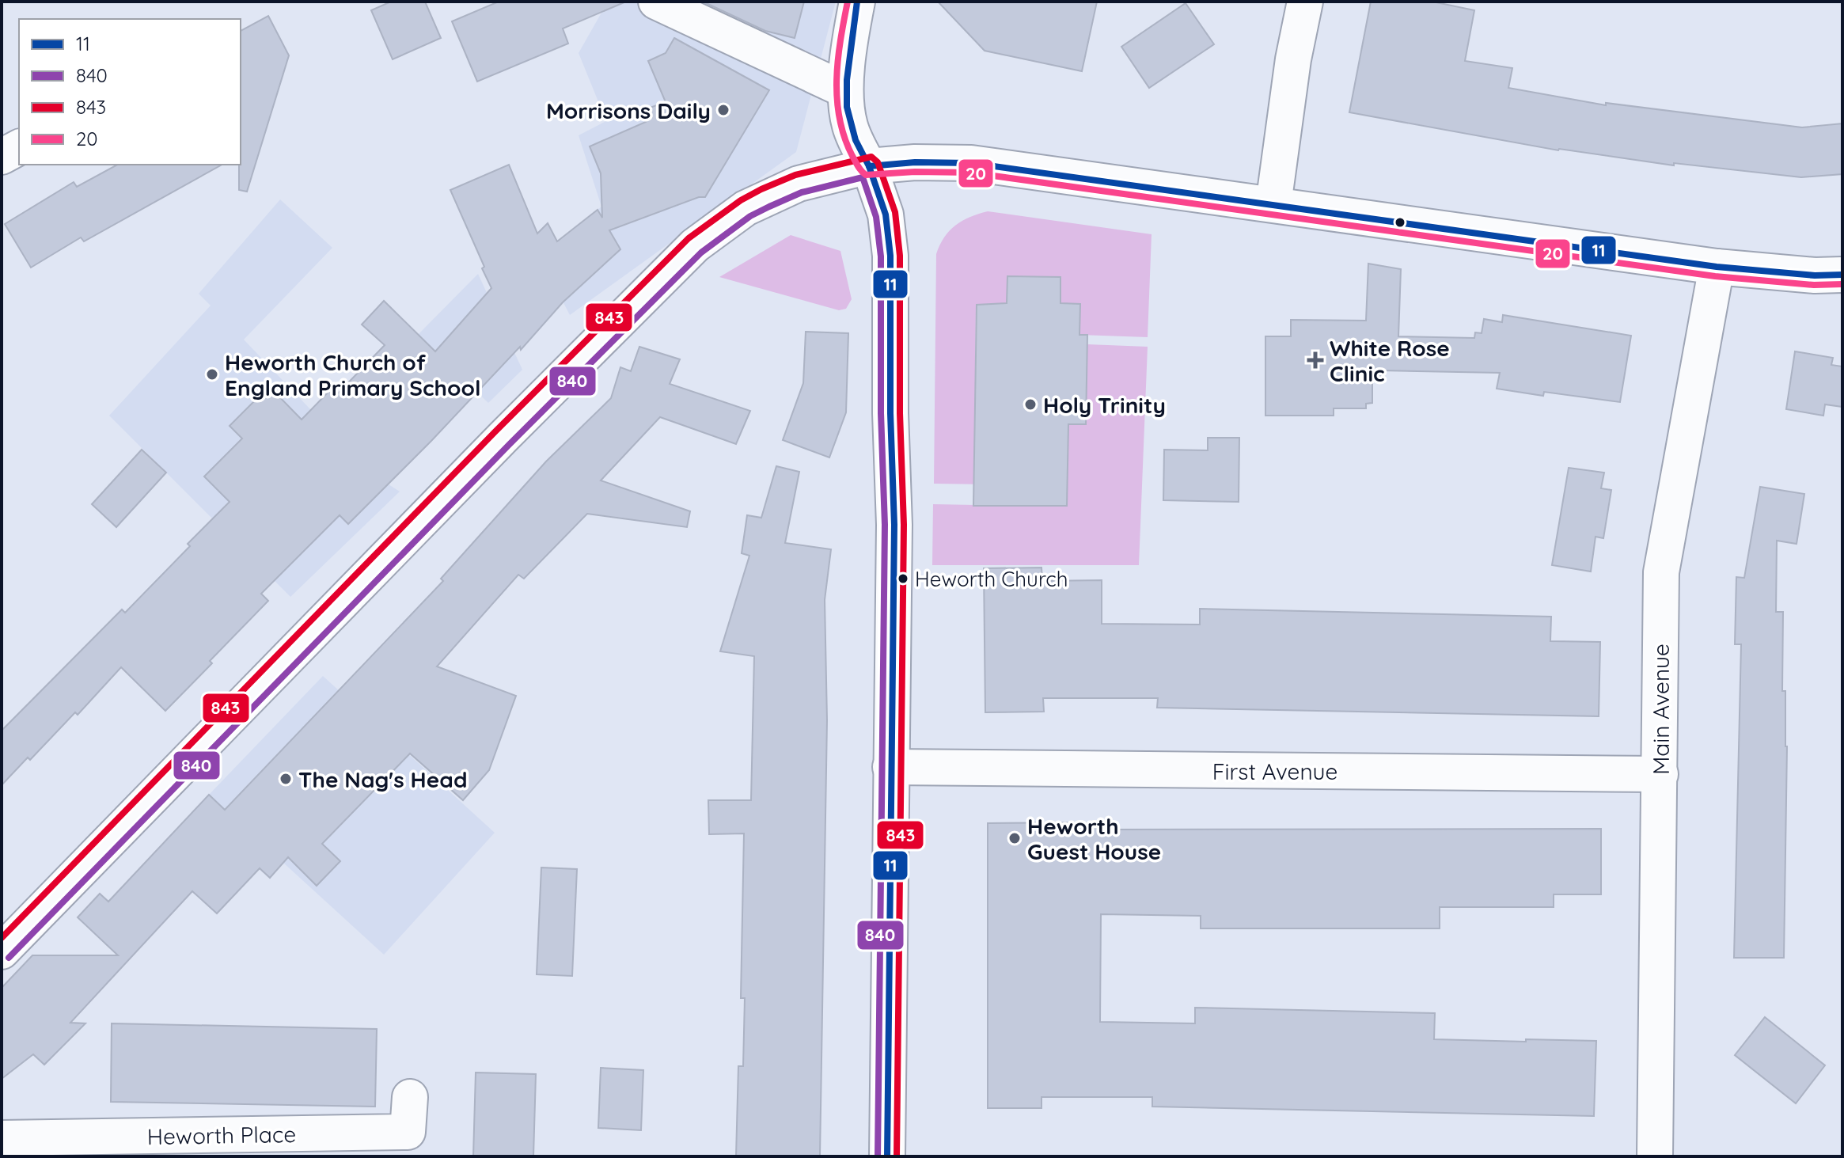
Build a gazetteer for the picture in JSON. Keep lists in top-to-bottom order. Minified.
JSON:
{"streets":{"street":["Main Avenue","First Avenue","Heworth Place"]},"crossings":[["Main Avenue","First Avenue"]],"places":{"other":["Morrisons Daily","Heworth Church of England Primary School","Holy Trinity","Heworth Church","The Nag's Head","Heworth Guest House"],"health":["White Rose Clinic"]},"lines":["transit line 11","transit line 20","transit line 843","transit line 840"],"legend":["11","840","843","20"]}
